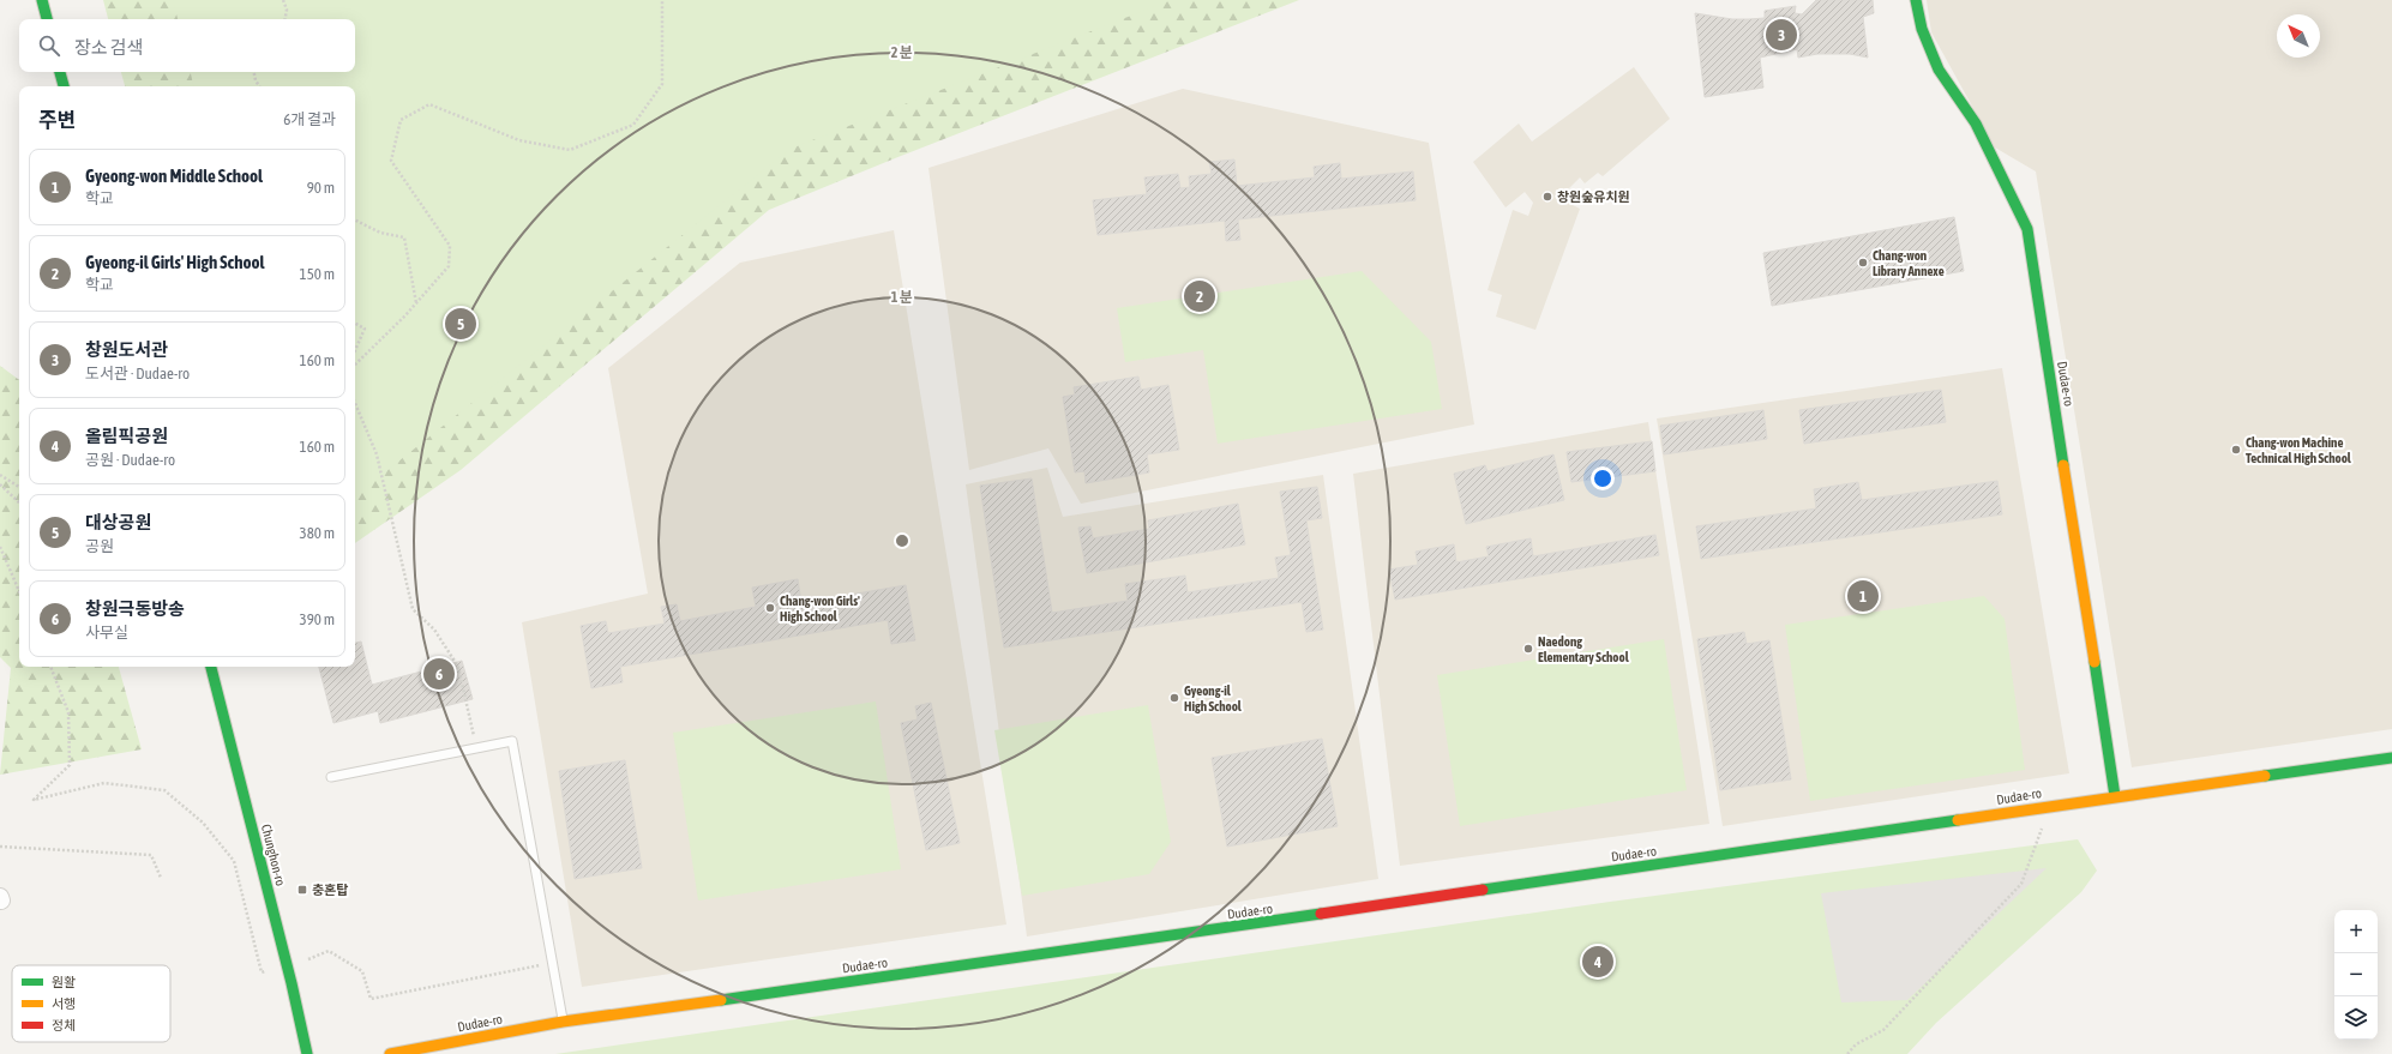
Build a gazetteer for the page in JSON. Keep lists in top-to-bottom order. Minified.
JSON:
{"streets":{"street":["Dudae-ro","Chunghon-ro"]},"places":{"other":["창원숲유치원","Chang-won Library Annexe","Chang-won Machine Technical High School","Chang-won Girls' High School","Naedong Elementary School","Gyeong-il High School"],"transit":["충혼탑"]},"legend":["원활","서행","정체"],"north":"top left","page":{"pins":["3","2","5","1","6","4"],"search":"장소 검색","heading":["주변","6개 결과"],"list":[{"mark":"1","name":"Gyeong-won Middle School","note":"학교","value":"90 m"},{"mark":"2","name":"Gyeong-il Girls' High School","note":"학교","value":"150 m"},{"mark":"3","name":"창원도서관","note":"도서관 · Dudae-ro","value":"160 m"},{"mark":"4","name":"올림픽공원","note":"공원 · Dudae-ro","value":"160 m"},{"mark":"5","name":"대상공원","note":"공원","value":"380 m"},{"mark":"6","name":"창원극동방송","note":"사무실","value":"390 m"}],"map_buttons":["+","−"]},"rings":["2 분","1 분"]}
